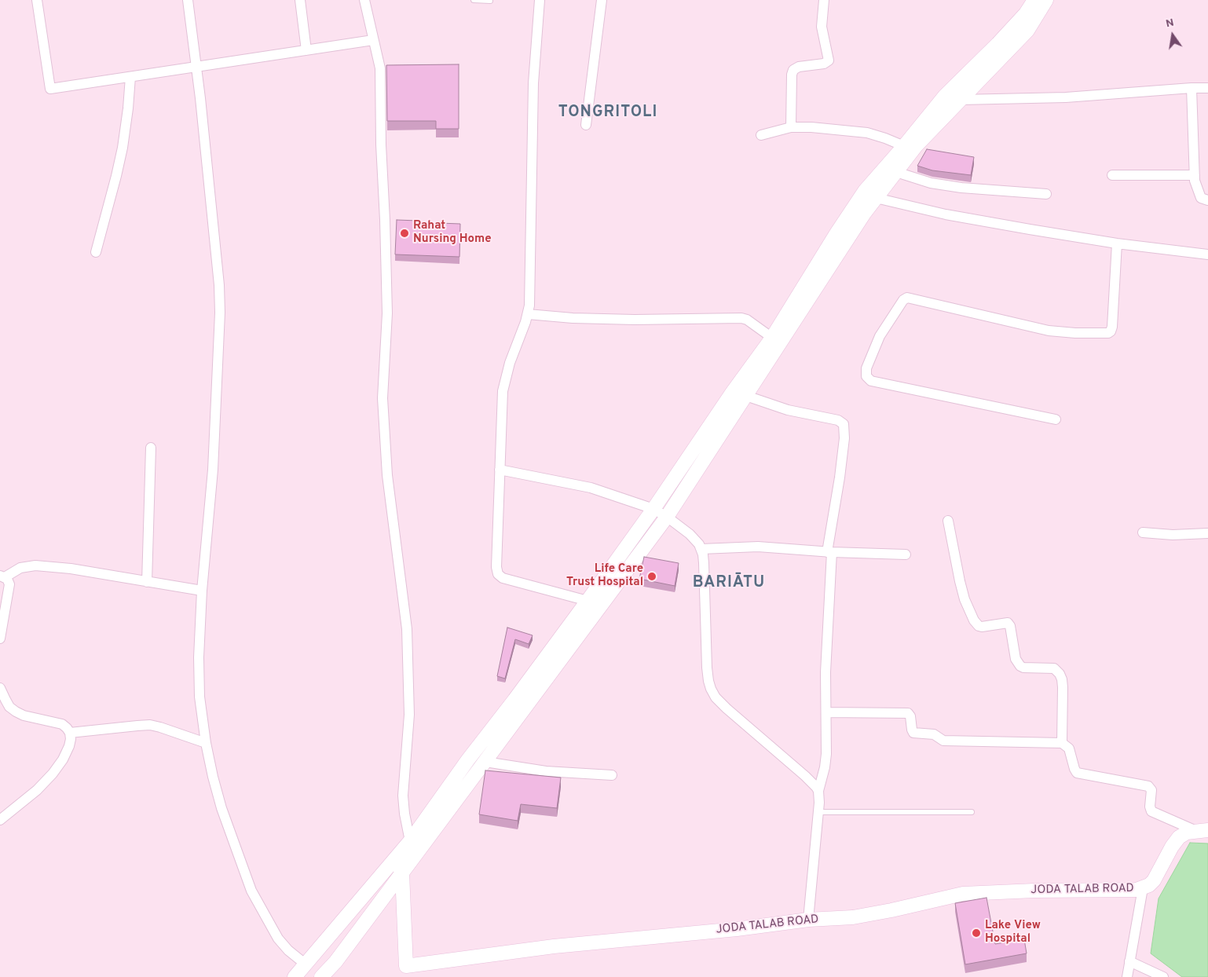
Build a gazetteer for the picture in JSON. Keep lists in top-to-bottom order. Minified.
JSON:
{"streets":{"main road":["JODA TALAB ROAD"]},"districts":["TONGRITOLI","BARIĀTU"],"places":["Rahat Nursing Home","Life Care Trust Hospital","Lake View Hospital"],"north":"top"}
